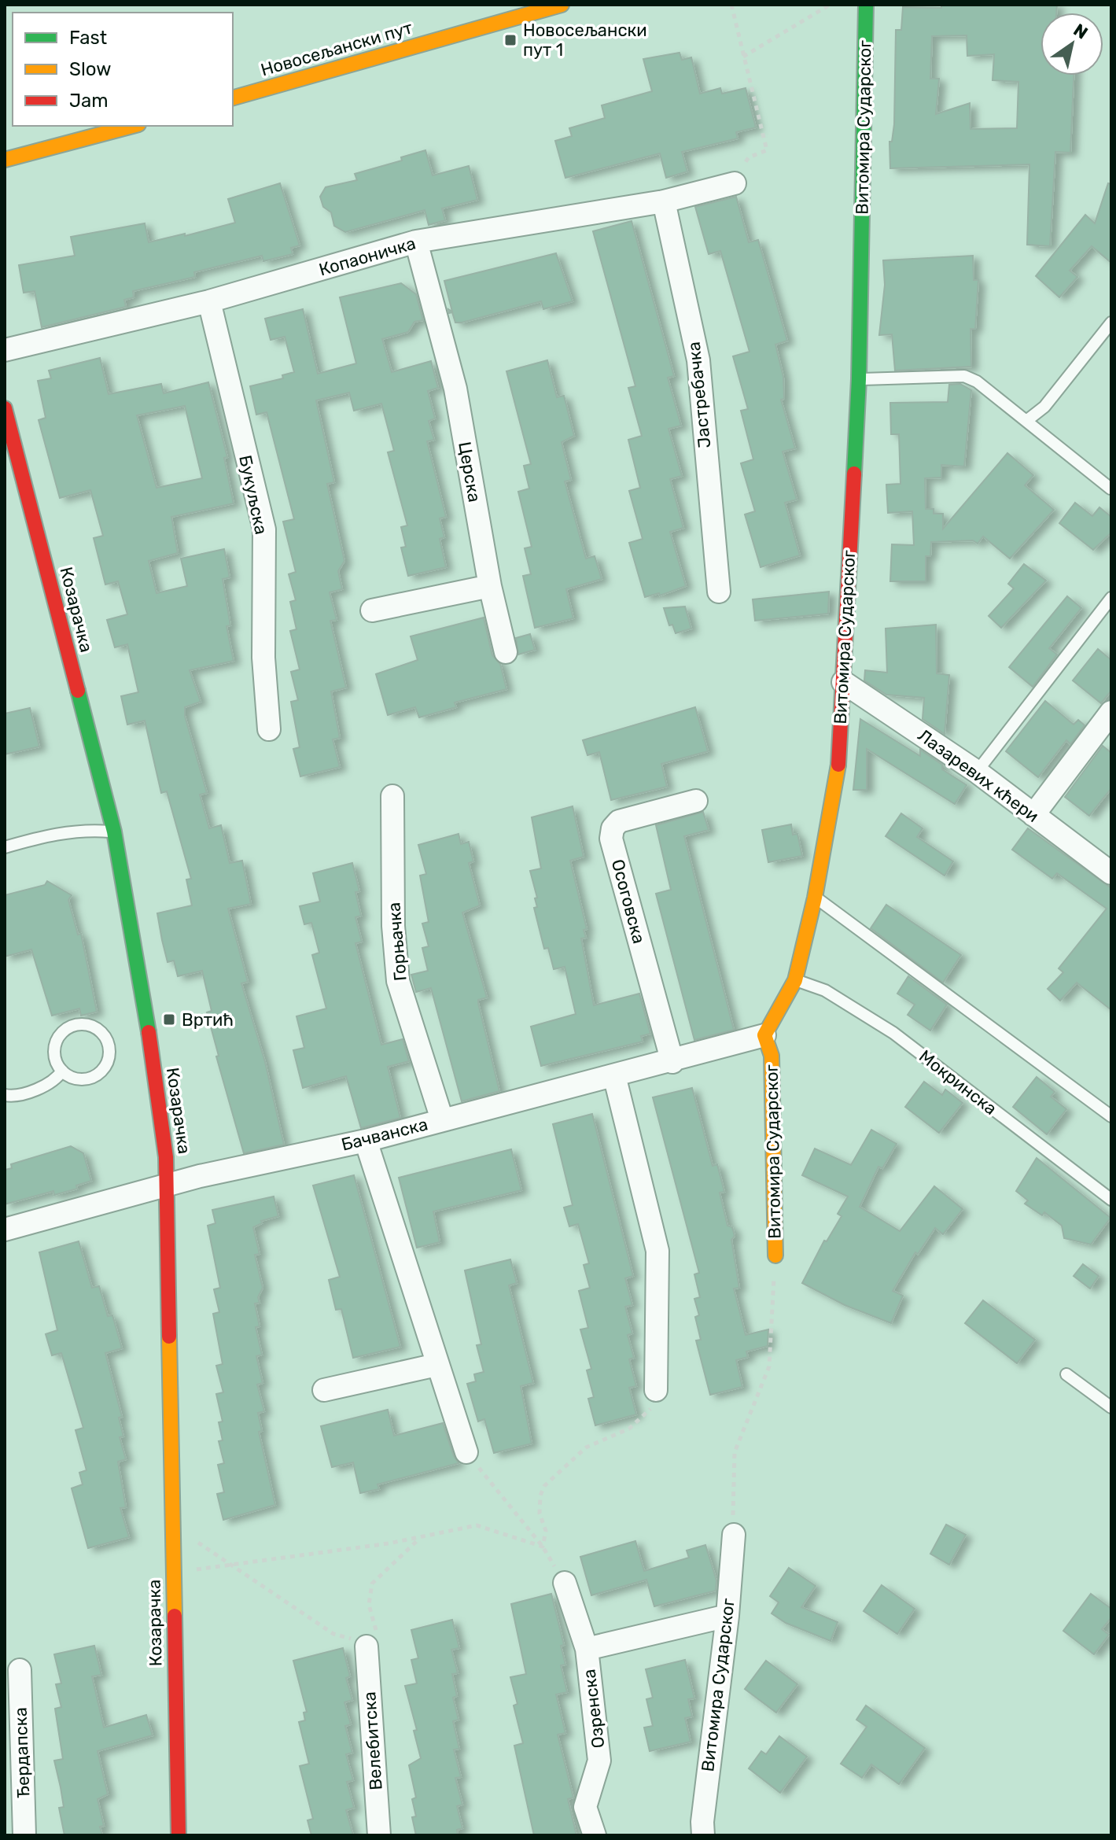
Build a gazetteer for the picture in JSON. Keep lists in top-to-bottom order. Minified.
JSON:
{"streets":{"street":["Новосељански пут","Витомира Сударског","Копаоничка","Јастребачка","Церска","Букуљска","Козарачка","Лазаревих кћери","Осоговска","Горњачка","Бачванска","Озренска","Велебитска","Ђердапска"],"lane":["Мокринска"]},"crossings":[["Витомира Сударског","Лазаревих кћери"],["Витомира Сударског","Мокринска"],["Витомира Сударског","Бачванска"],["Копаоничка","Јастребачка"],["Копаоничка","Церска"],["Копаоничка","Букуљска"],["Козарачка","Бачванска"],["Осоговска","Бачванска"],["Горњачка","Бачванска"]],"places":{"transit":["Новосељански пут 1","Вртић"]},"legend":["Fast","Slow","Jam"],"north":"top right"}
